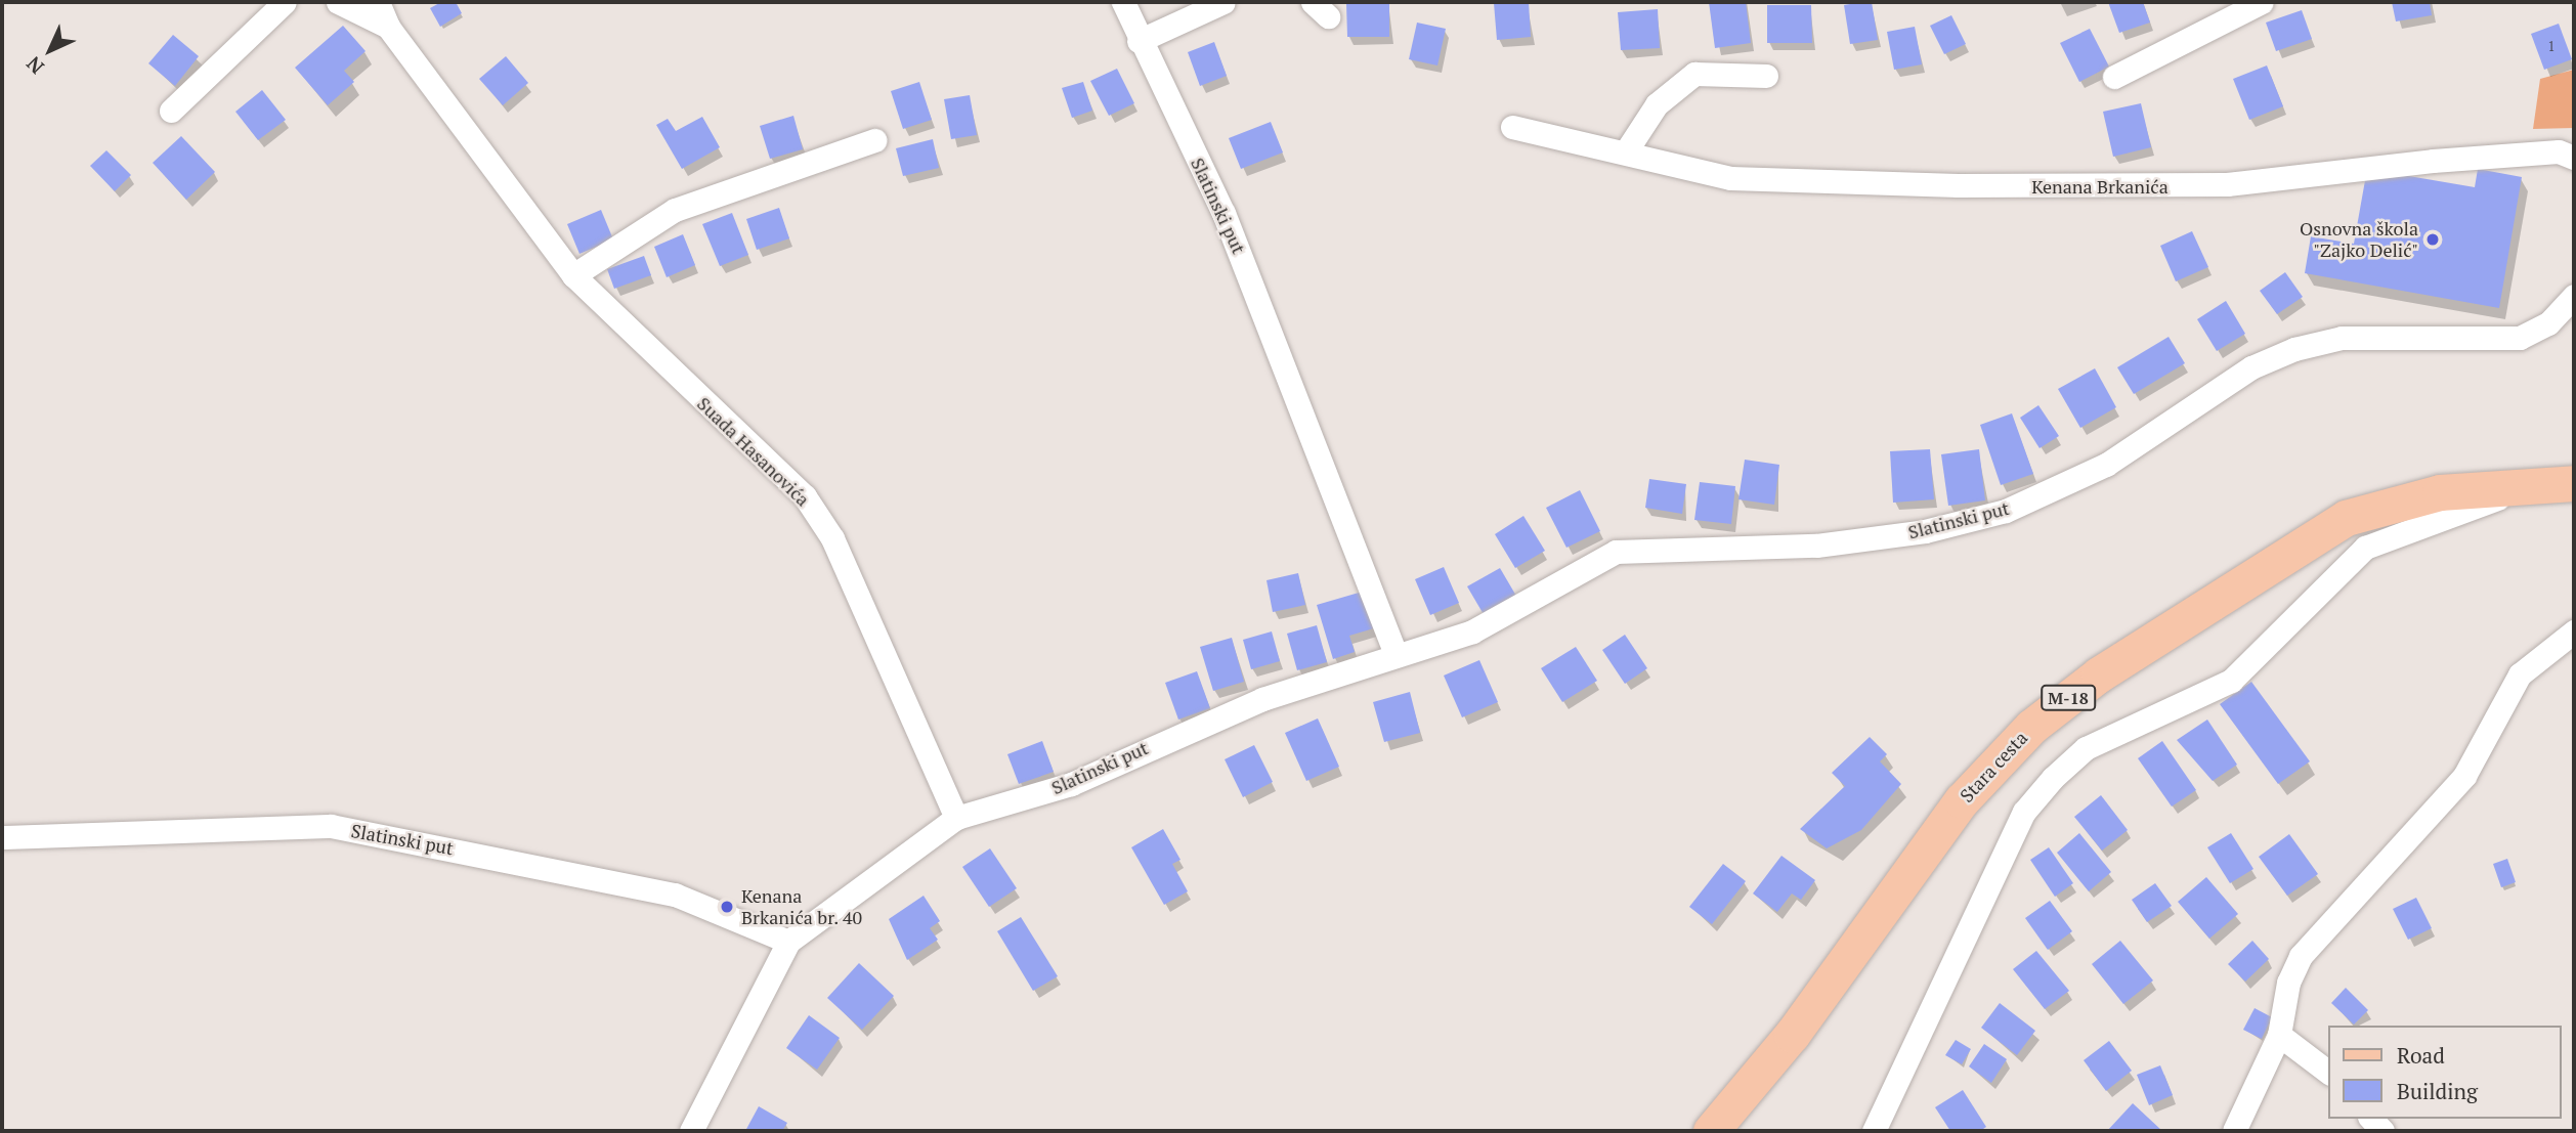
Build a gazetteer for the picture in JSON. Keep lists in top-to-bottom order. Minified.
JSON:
{"streets":{"main road":["M-18","Stara cesta"],"street":["Kenana Brkanića","Slatinski put","Suada Hasanovića"]},"crossings":[["Slatinski put","Suada Hasanovića"]],"places":["Osnovna škola \"Zajko Delić\"","Kenana Brkanića br. 40"],"house_numbers":["1"],"legend":["Road","Building"],"north":"bottom left"}
